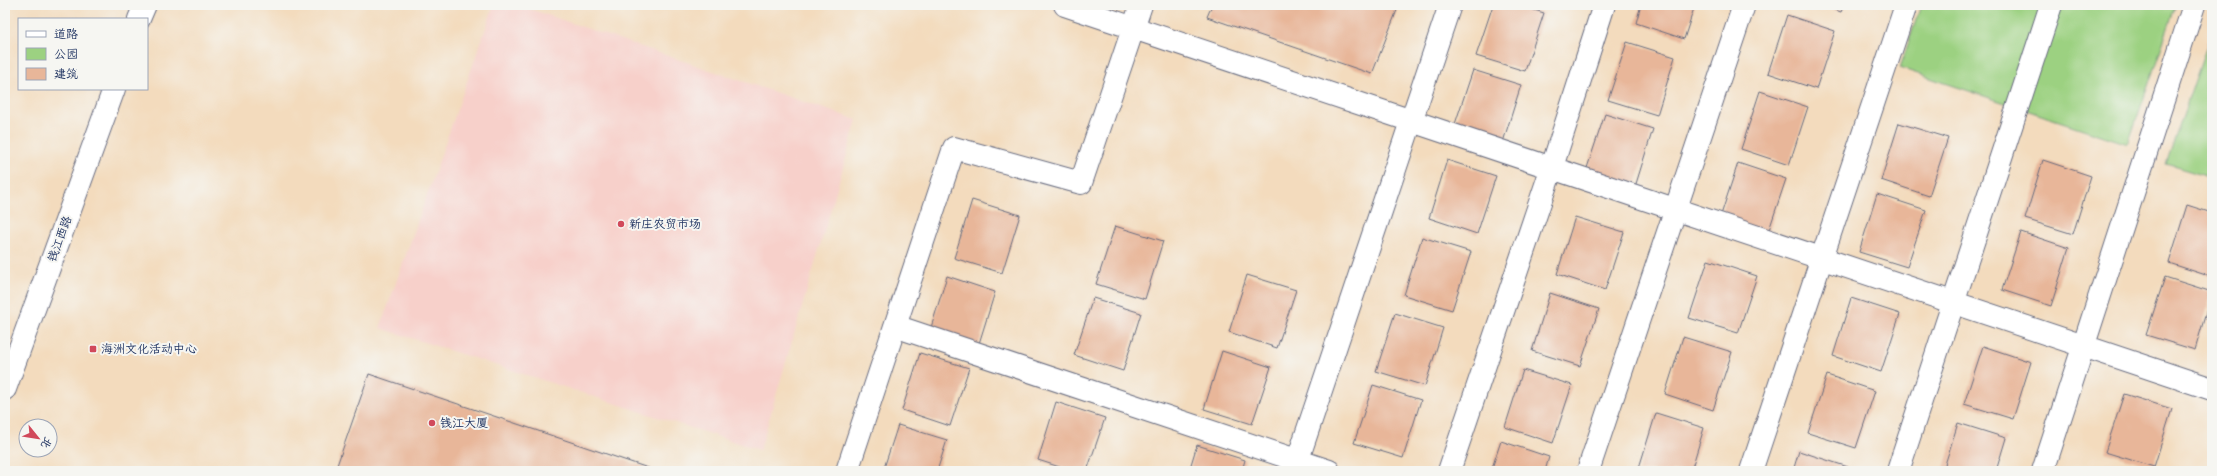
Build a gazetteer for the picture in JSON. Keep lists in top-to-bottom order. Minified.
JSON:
{"streets":{"street":["钱江西路"]},"places":{"other":["新庄农贸市场","钱江大厦"],"transit":["海洲文化活动中心"]},"legend":["道路","公园","建筑"],"north":"bottom right"}
